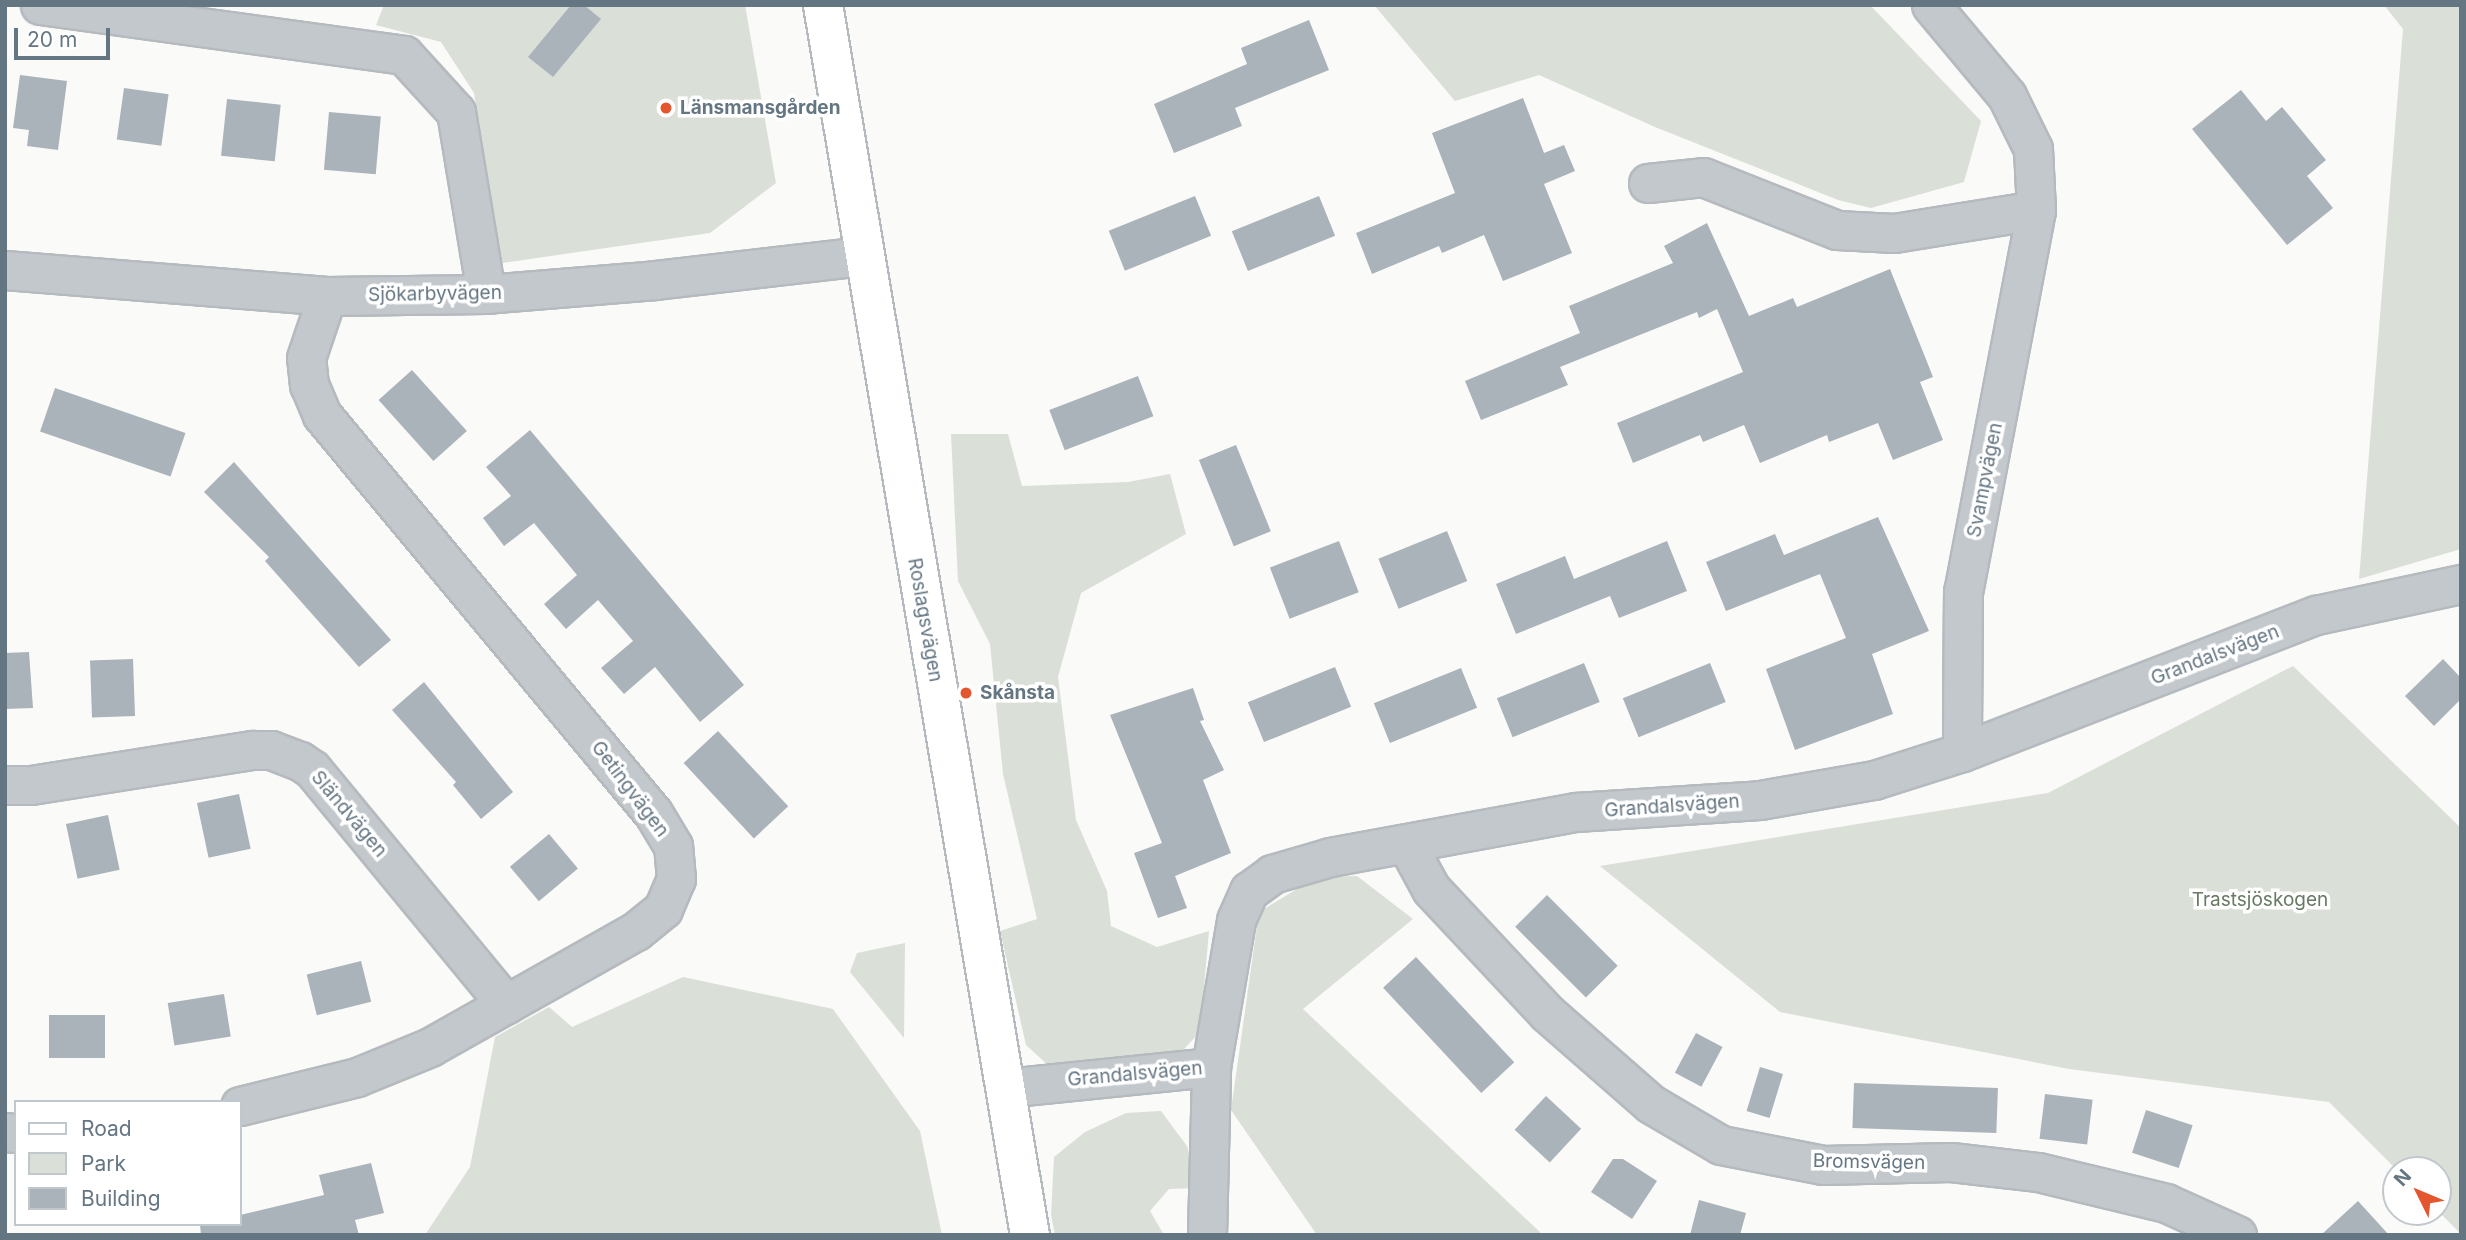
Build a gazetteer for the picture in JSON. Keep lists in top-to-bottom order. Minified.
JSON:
{"streets":{"main road":["Roslagsvägen"],"street":["Sjökarbyvägen","Svampvägen","Grandalsvägen","Getingvägen","Sländvägen","Bromsvägen"]},"crossings":[["Sjökarbyvägen","Roslagsvägen"],["Sjökarbyvägen","Getingvägen"],["Svampvägen","Grandalsvägen"],["Roslagsvägen","Grandalsvägen"],["Grandalsvägen","Bromsvägen"],["Getingvägen","Sländvägen"]],"parks":["Trastsjöskogen"],"places":["Länsmansgården","Skånsta"],"legend":["Road","Park","Building"],"scale_bar":"20 m","north":"top left"}
